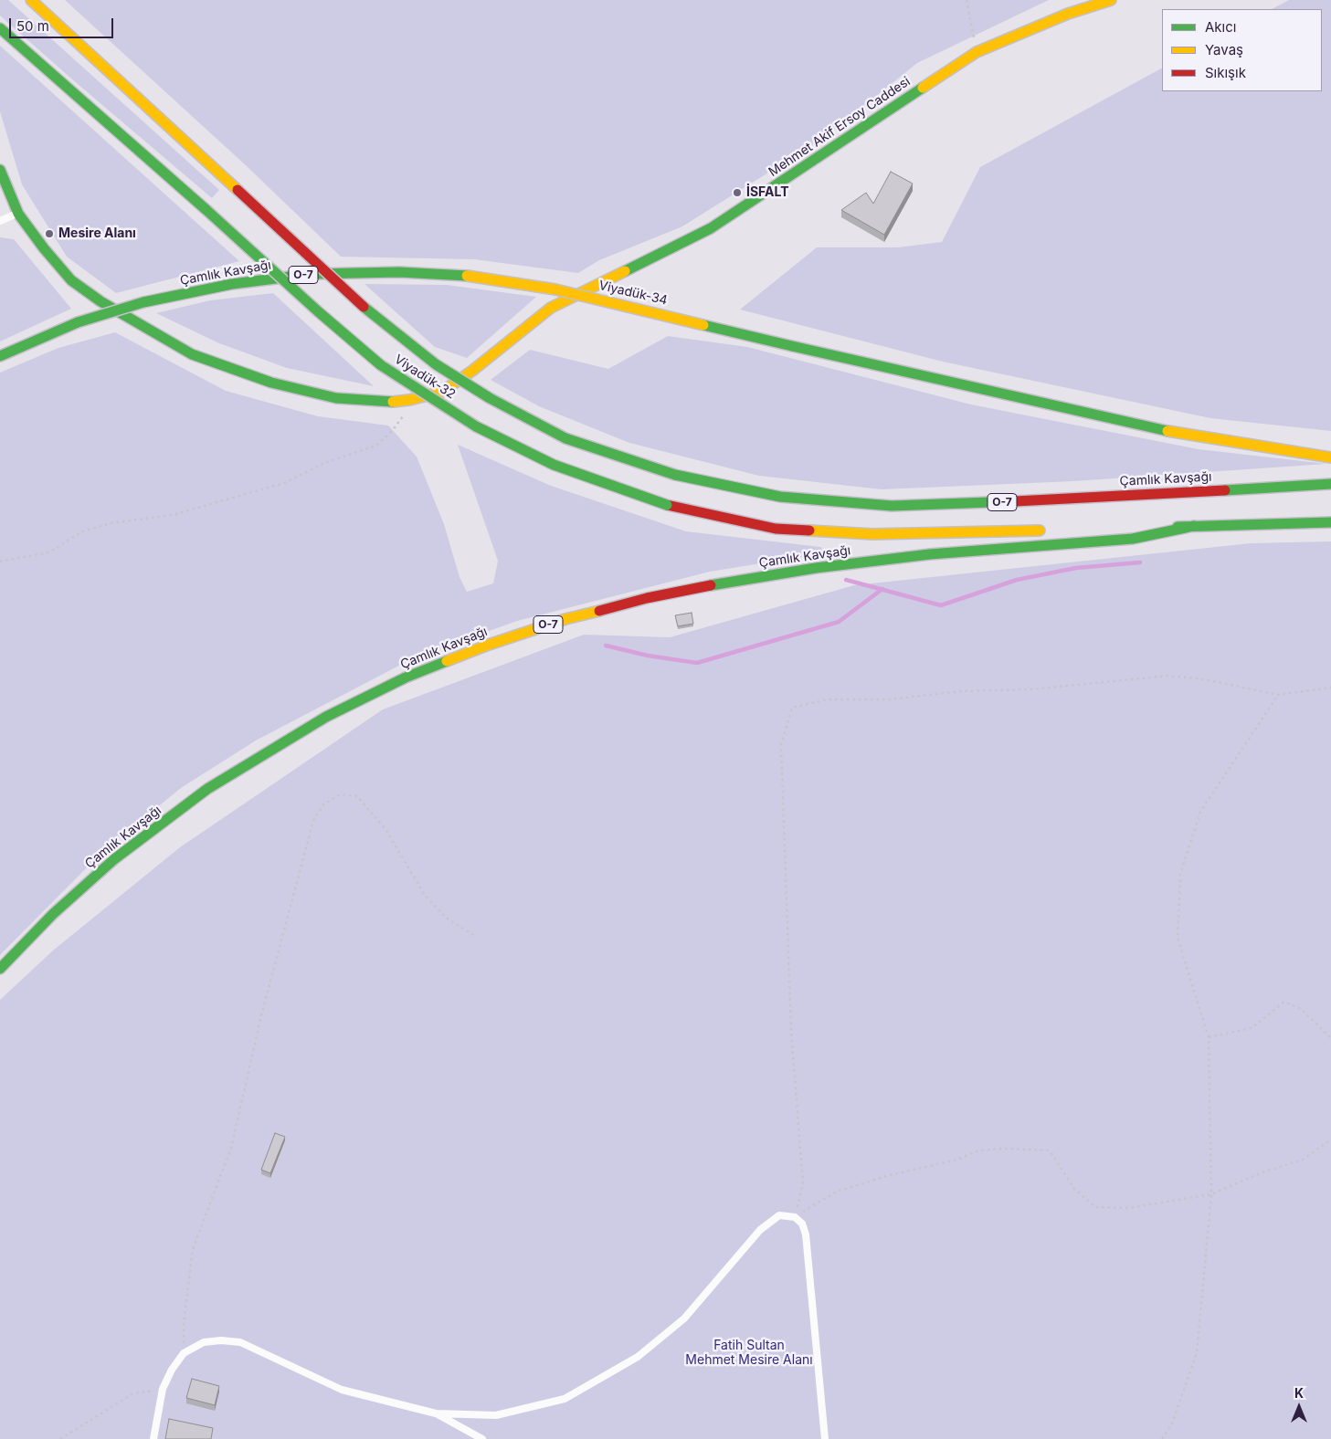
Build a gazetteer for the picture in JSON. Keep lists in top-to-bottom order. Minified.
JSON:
{"streets":{"main road":["Mehmet Akif Ersoy Caddesi","Çamlık Kavşağı","O-7","Viyadük-34","Viyadük-32"]},"crossings":[["Çamlık Kavşağı","O-7"],["Çamlık Kavşağı","Viyadük-34"],["Çamlık Kavşağı","Viyadük-32"]],"parks":["Fatih Sultan Mehmet Mesire Alanı"],"places":["İSFALT","Mesire Alanı"],"legend":["Akıcı","Yavaş","Sıkışık"],"scale_bar":"50 m","north":"top"}
